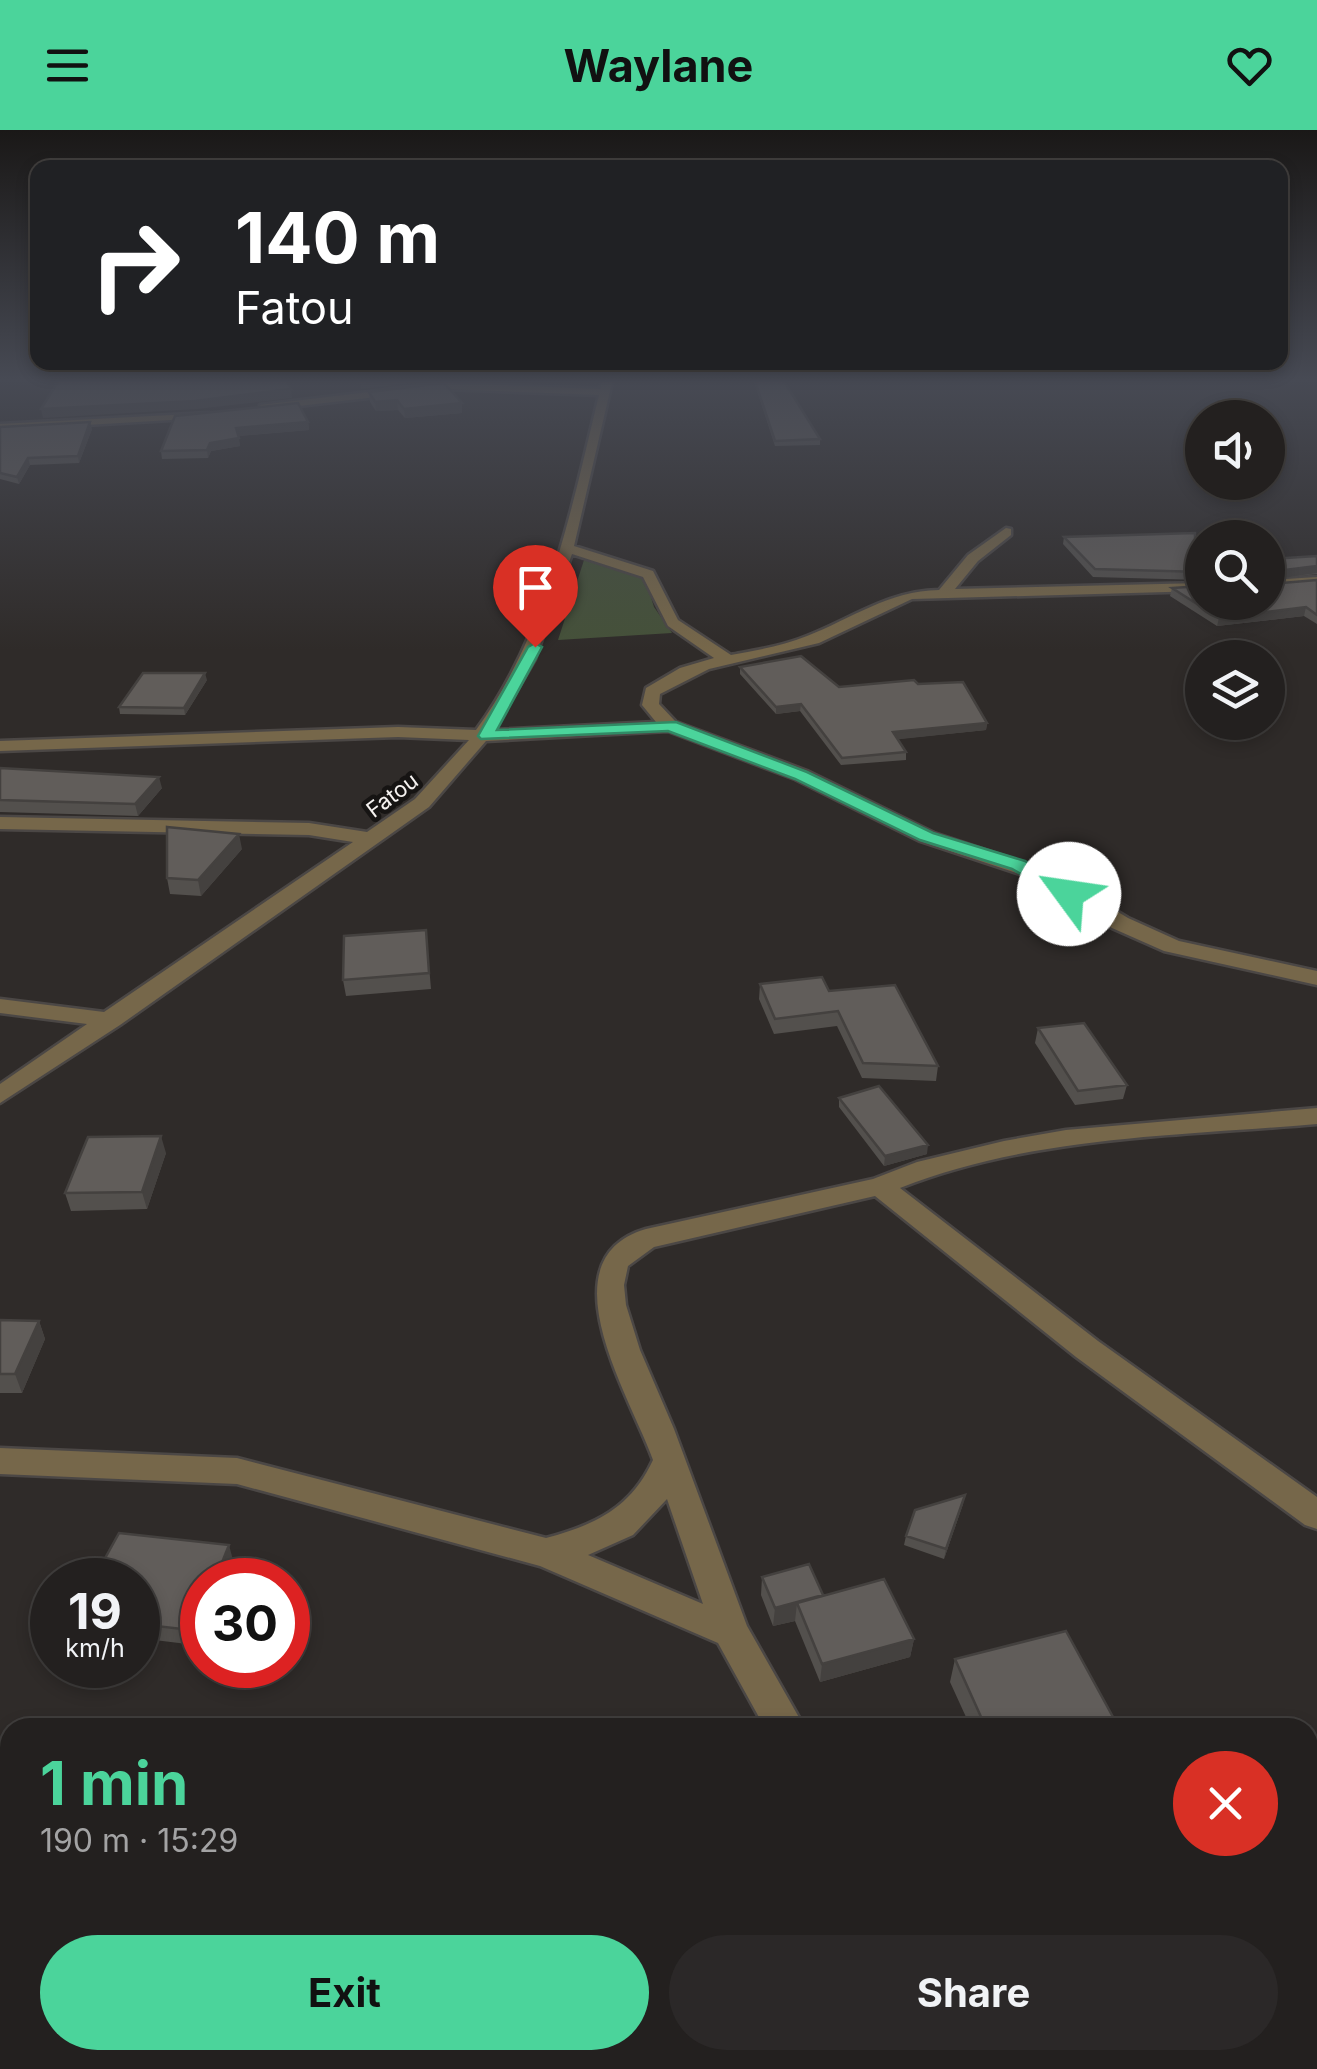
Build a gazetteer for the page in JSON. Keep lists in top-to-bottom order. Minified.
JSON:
{"streets":{"street":["Fatou"]},"page":{"header":"Waylane","turn":["140 m","Fatou"],"speed":"19 km/h","limit":"30","heading":["1 min","190 m · 15:29"],"buttons":["Exit","Share"]}}
